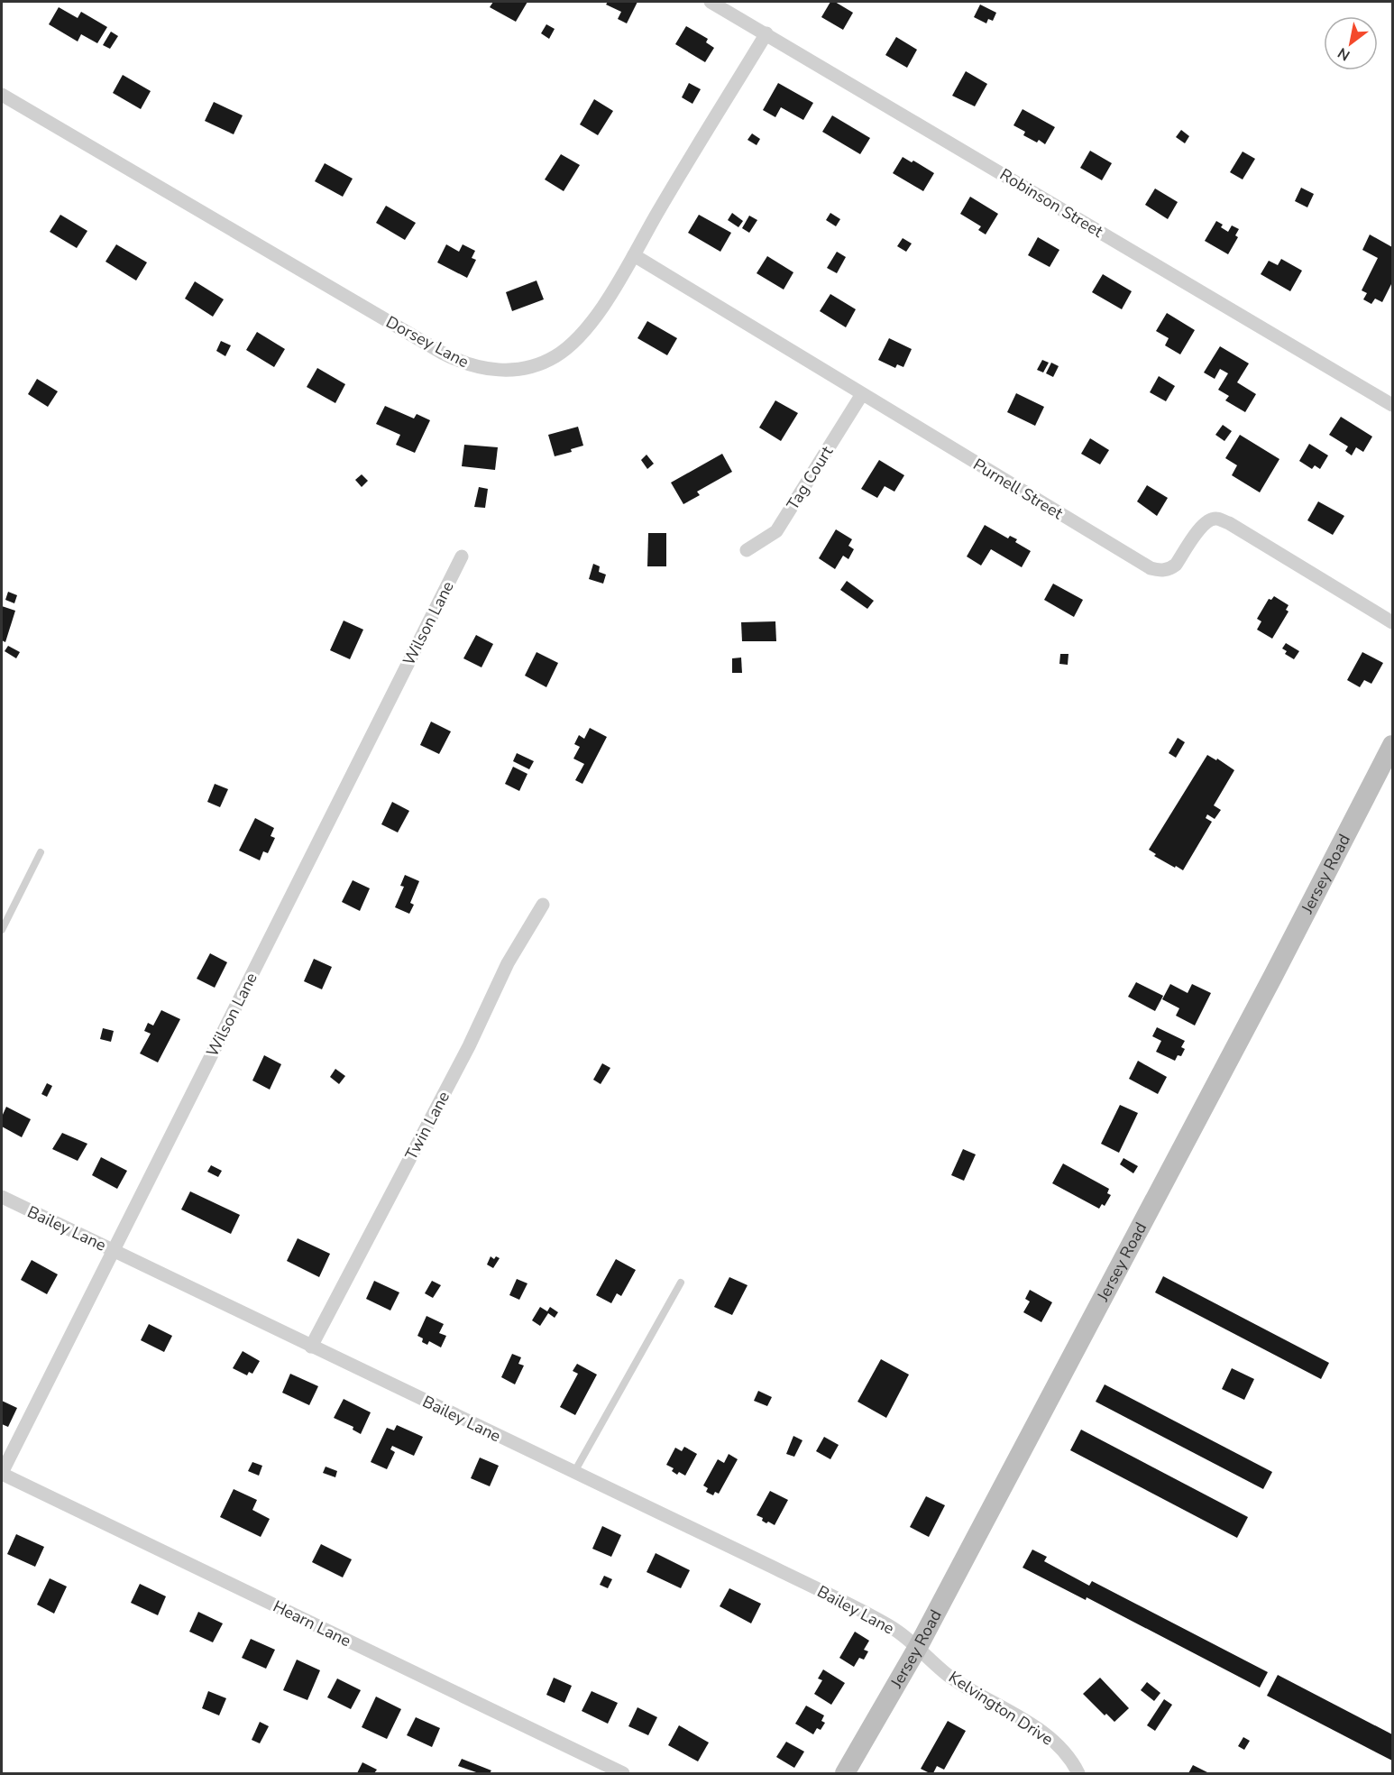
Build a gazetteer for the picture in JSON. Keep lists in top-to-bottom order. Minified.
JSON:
{"streets":{"street":["Robinson Street","Dorsey Lane","Tag Court","Purnell Street","Wilson Lane","Jersey Road","Twin Lane","Bailey Lane","Hearn Lane","Kelvington Drive"]},"crossings":[["Robinson Street","Dorsey Lane"],["Dorsey Lane","Purnell Street"],["Tag Court","Purnell Street"],["Wilson Lane","Bailey Lane"],["Wilson Lane","Hearn Lane"],["Jersey Road","Bailey Lane"],["Jersey Road","Kelvington Drive"],["Twin Lane","Bailey Lane"],["Bailey Lane","Kelvington Drive"]],"north":"bottom left"}
